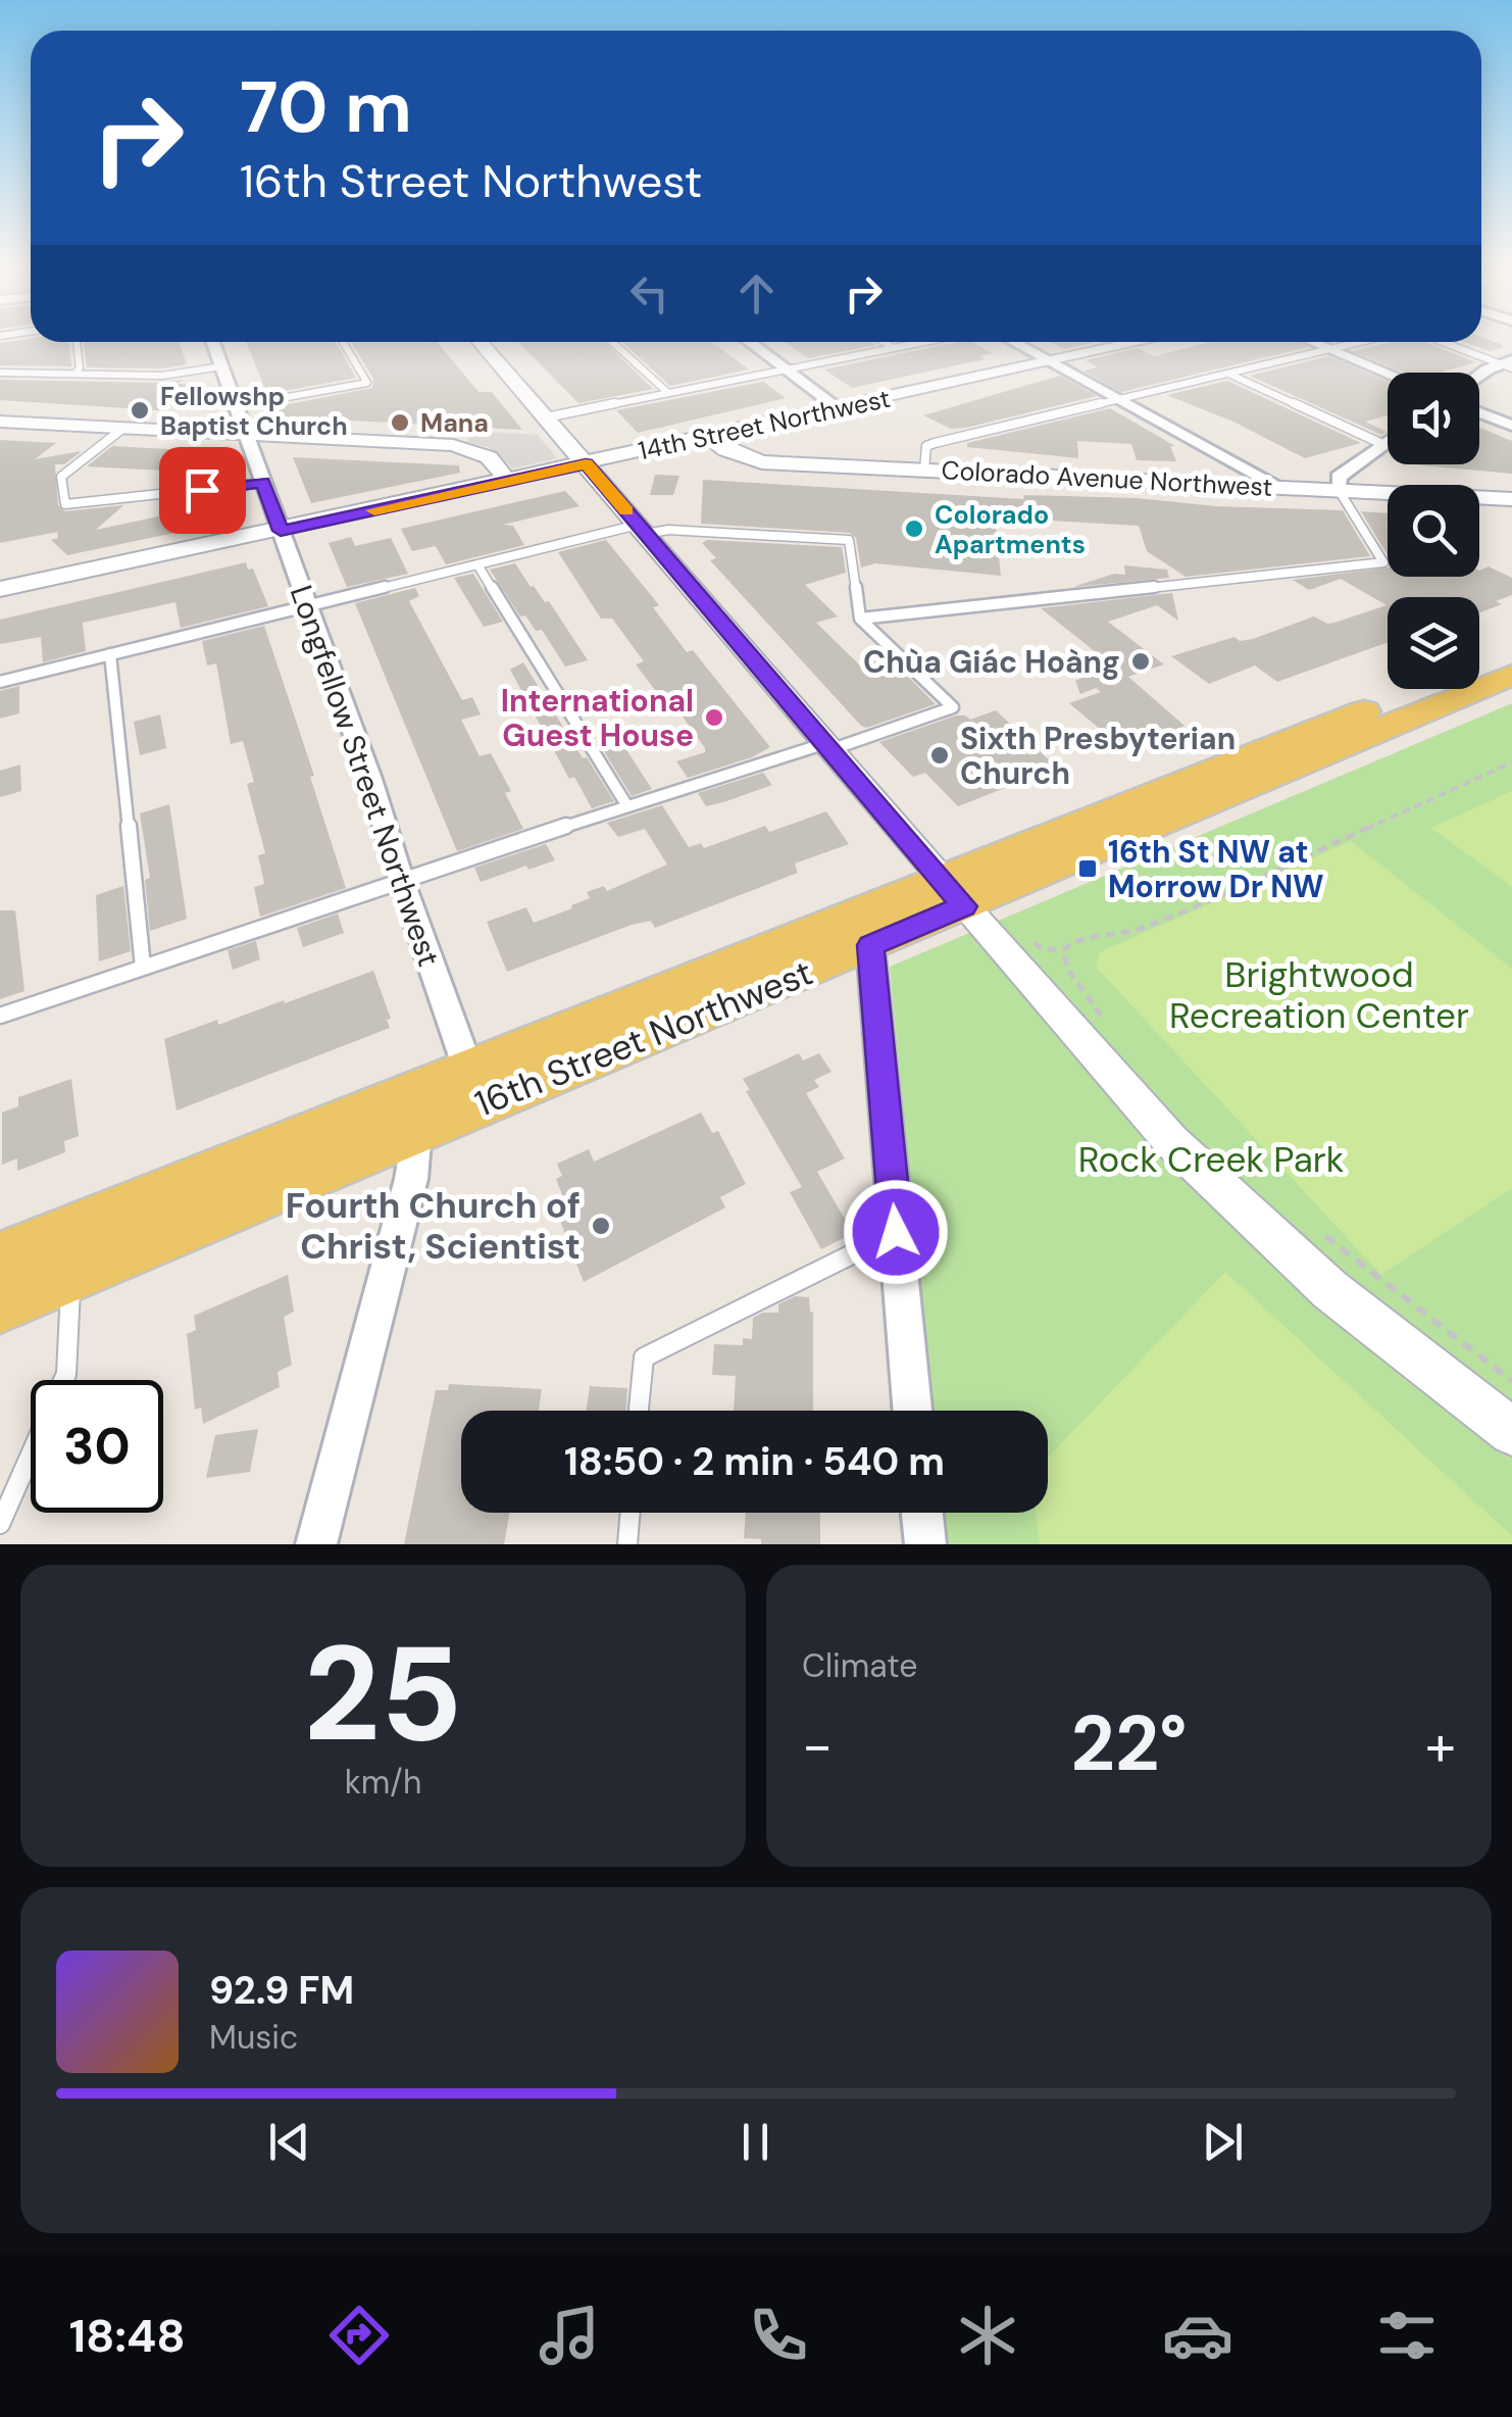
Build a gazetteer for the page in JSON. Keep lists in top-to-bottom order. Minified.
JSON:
{"streets":{"main road":["16th Street Northwest"],"street":["14th Street Northwest","Colorado Avenue Northwest","Longfellow Street Northwest"]},"crossings":[["14th Street Northwest","Colorado Avenue Northwest"],["14th Street Northwest","Longfellow Street Northwest"],["Longfellow Street Northwest","16th Street Northwest"]],"parks":["Brightwood Recreation Center","Rock Creek Park"],"places":{"other":["Fellowshp Baptist Church","Mana","Colorado Apartments","Chùa Giác Hoàng","International Guest House","Sixth Presbyterian Church","Fourth Church of Christ, Scientist"],"transit":["16th St NW at Morrow Dr NW"]},"page":{"turn":["70 m","16th Street Northwest"],"limit":"30","trip":"18:50 · 2 min · 540 m","tile":[["25","km/h"],"Climate"],"heat":["−","22°","+"],"song":["92.9 FM","Music"],"tabs":"18:48"}}
